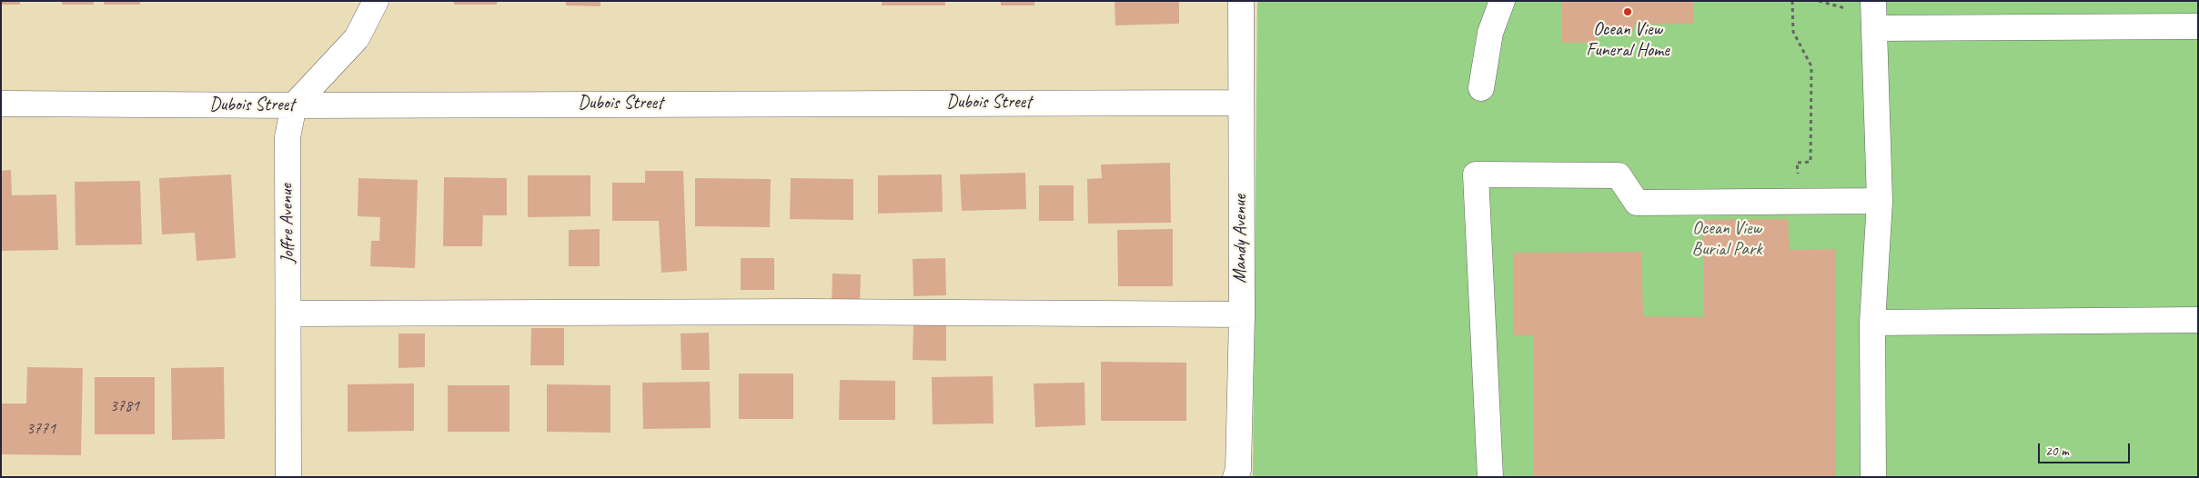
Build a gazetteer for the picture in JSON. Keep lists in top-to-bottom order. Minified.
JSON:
{"streets":{"street":["Dubois Street","Joffre Avenue","Mandy Avenue"]},"crossings":[["Dubois Street","Joffre Avenue"],["Dubois Street","Mandy Avenue"]],"parks":["Ocean View Burial Park"],"places":["Ocean View Funeral Home"],"house_numbers":["3781","3771"],"scale_bar":"20 m"}
